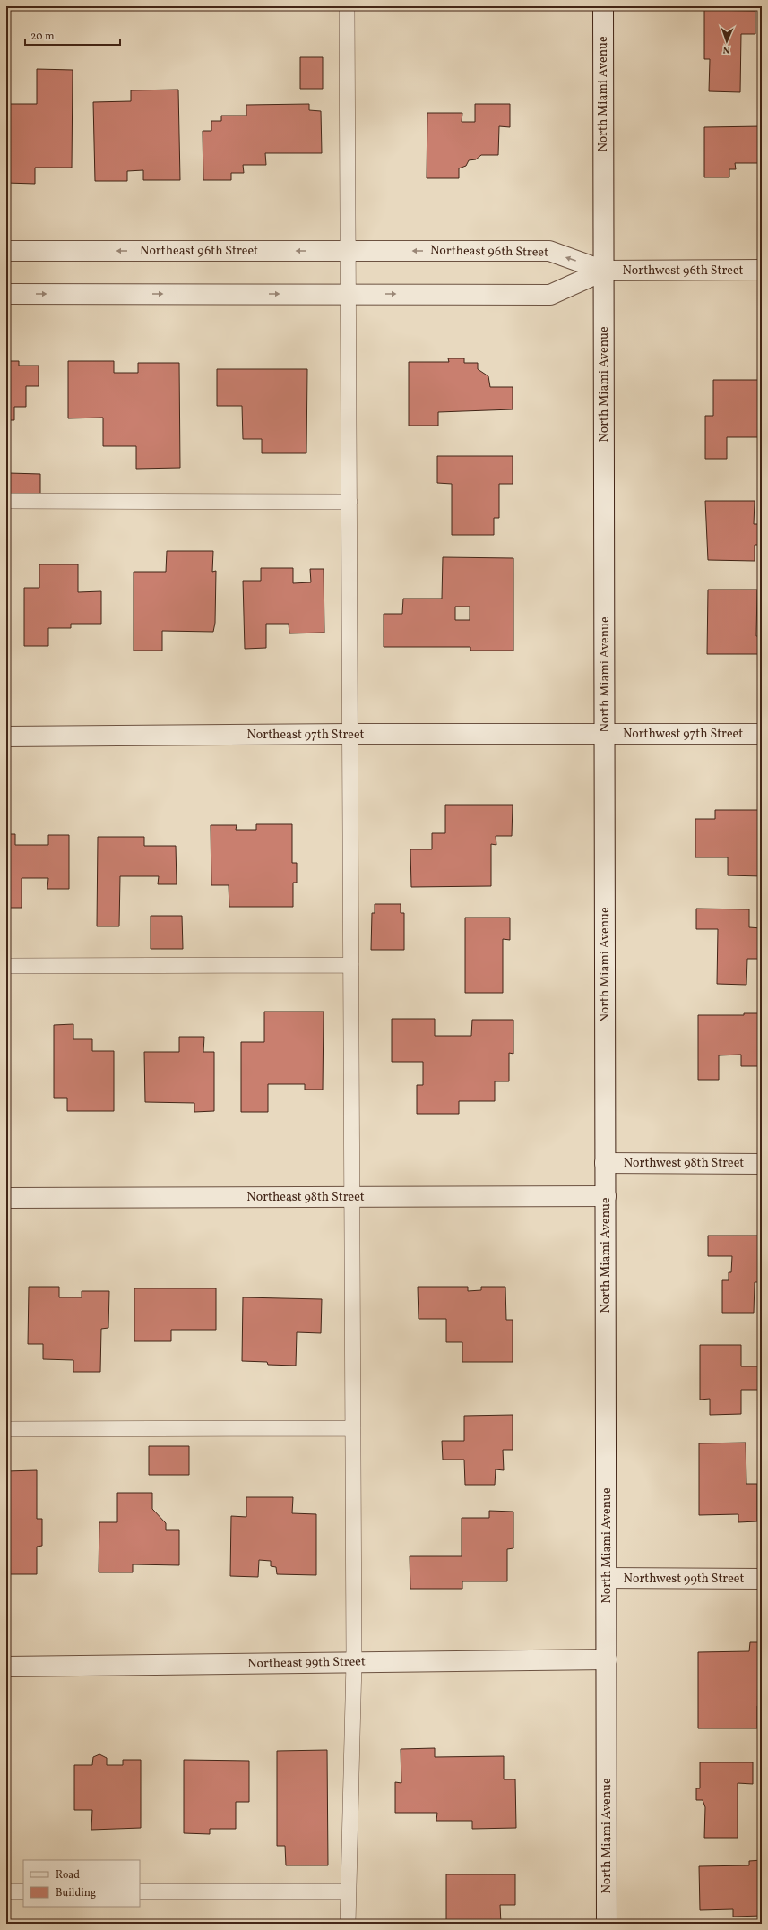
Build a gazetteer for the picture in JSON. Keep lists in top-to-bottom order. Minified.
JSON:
{"streets":{"street":["North Miami Avenue","Northeast 96th Street","Northwest 96th Street","Northwest 97th Street","Northeast 97th Street","Northwest 98th Street","Northeast 98th Street","Northwest 99th Street","Northeast 99th Street"]},"crossings":[["North Miami Avenue","Northeast 96th Street"],["North Miami Avenue","Northwest 96th Street"],["North Miami Avenue","Northwest 97th Street"],["North Miami Avenue","Northeast 97th Street"],["North Miami Avenue","Northwest 98th Street"],["North Miami Avenue","Northeast 98th Street"],["North Miami Avenue","Northwest 99th Street"],["North Miami Avenue","Northeast 99th Street"],["Northeast 96th Street","Northwest 96th Street"],["Northwest 97th Street","Northeast 97th Street"]],"legend":["Road","Building"],"scale_bar":"20 m","north":"bottom"}
